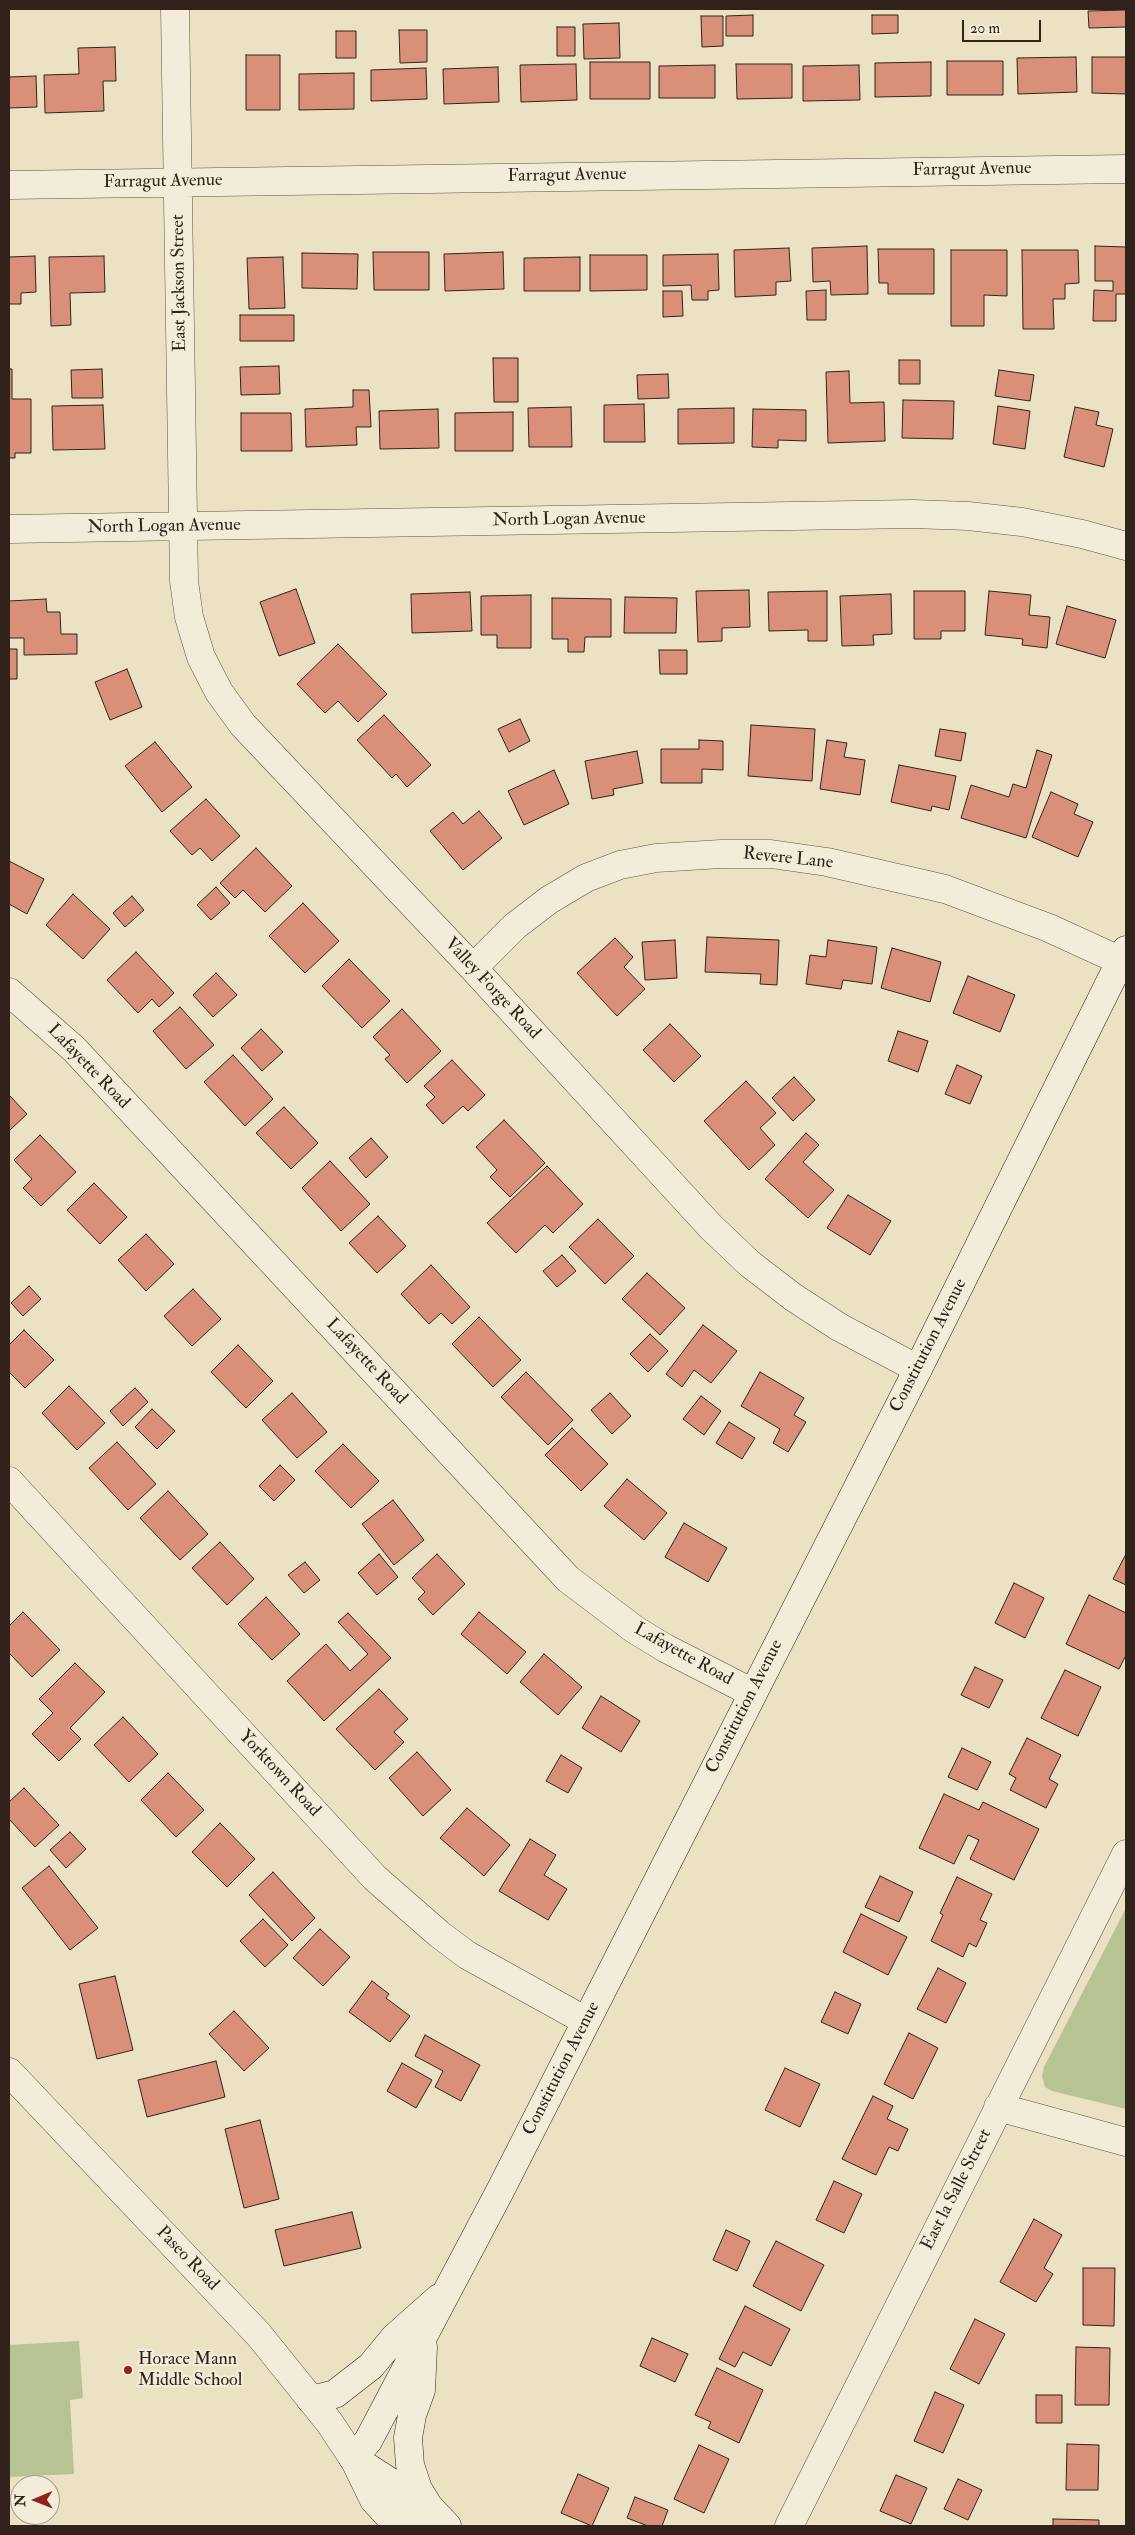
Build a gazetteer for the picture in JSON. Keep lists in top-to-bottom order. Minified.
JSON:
{"streets":{"street":["Farragut Avenue","East Jackson Street","North Logan Avenue","Revere Lane","Valley Forge Road","Lafayette Road","Constitution Avenue","Yorktown Road","East la Salle Street","Paseo Road"]},"crossings":[["Farragut Avenue","East Jackson Street"],["East Jackson Street","North Logan Avenue"],["East Jackson Street","Valley Forge Road"],["North Logan Avenue","Valley Forge Road"],["Revere Lane","Valley Forge Road"],["Revere Lane","Constitution Avenue"],["Valley Forge Road","Constitution Avenue"],["Lafayette Road","Constitution Avenue"],["Constitution Avenue","Yorktown Road"],["Constitution Avenue","Paseo Road"]],"places":["Horace Mann Middle School"],"scale_bar":"20 m","north":"left"}
